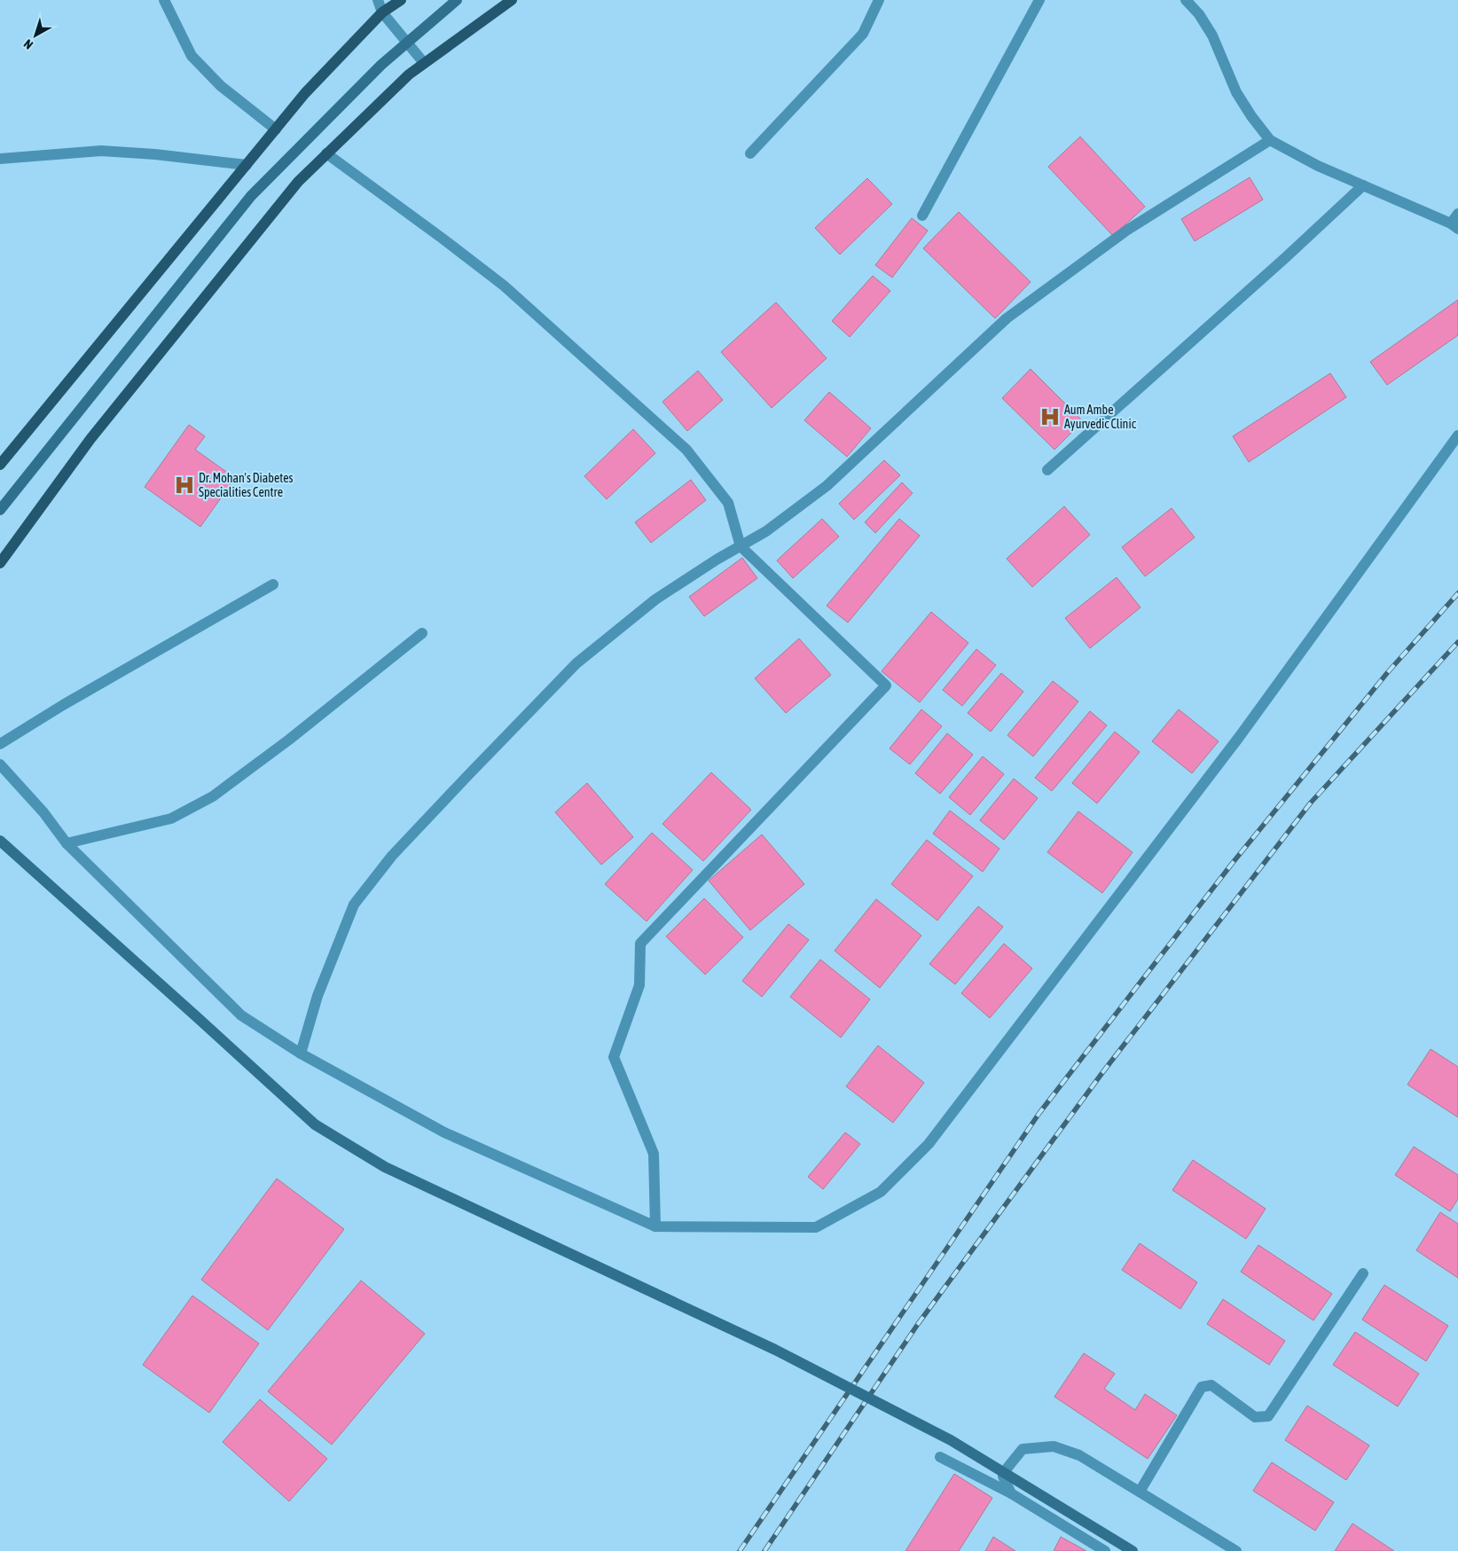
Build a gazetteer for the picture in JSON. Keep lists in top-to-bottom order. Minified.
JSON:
{"places":{"hospital":["Aum Ambe Ayurvedic Clinic","Dr. Mohan's Diabetes Specialities Centre"]},"north":"bottom left"}
